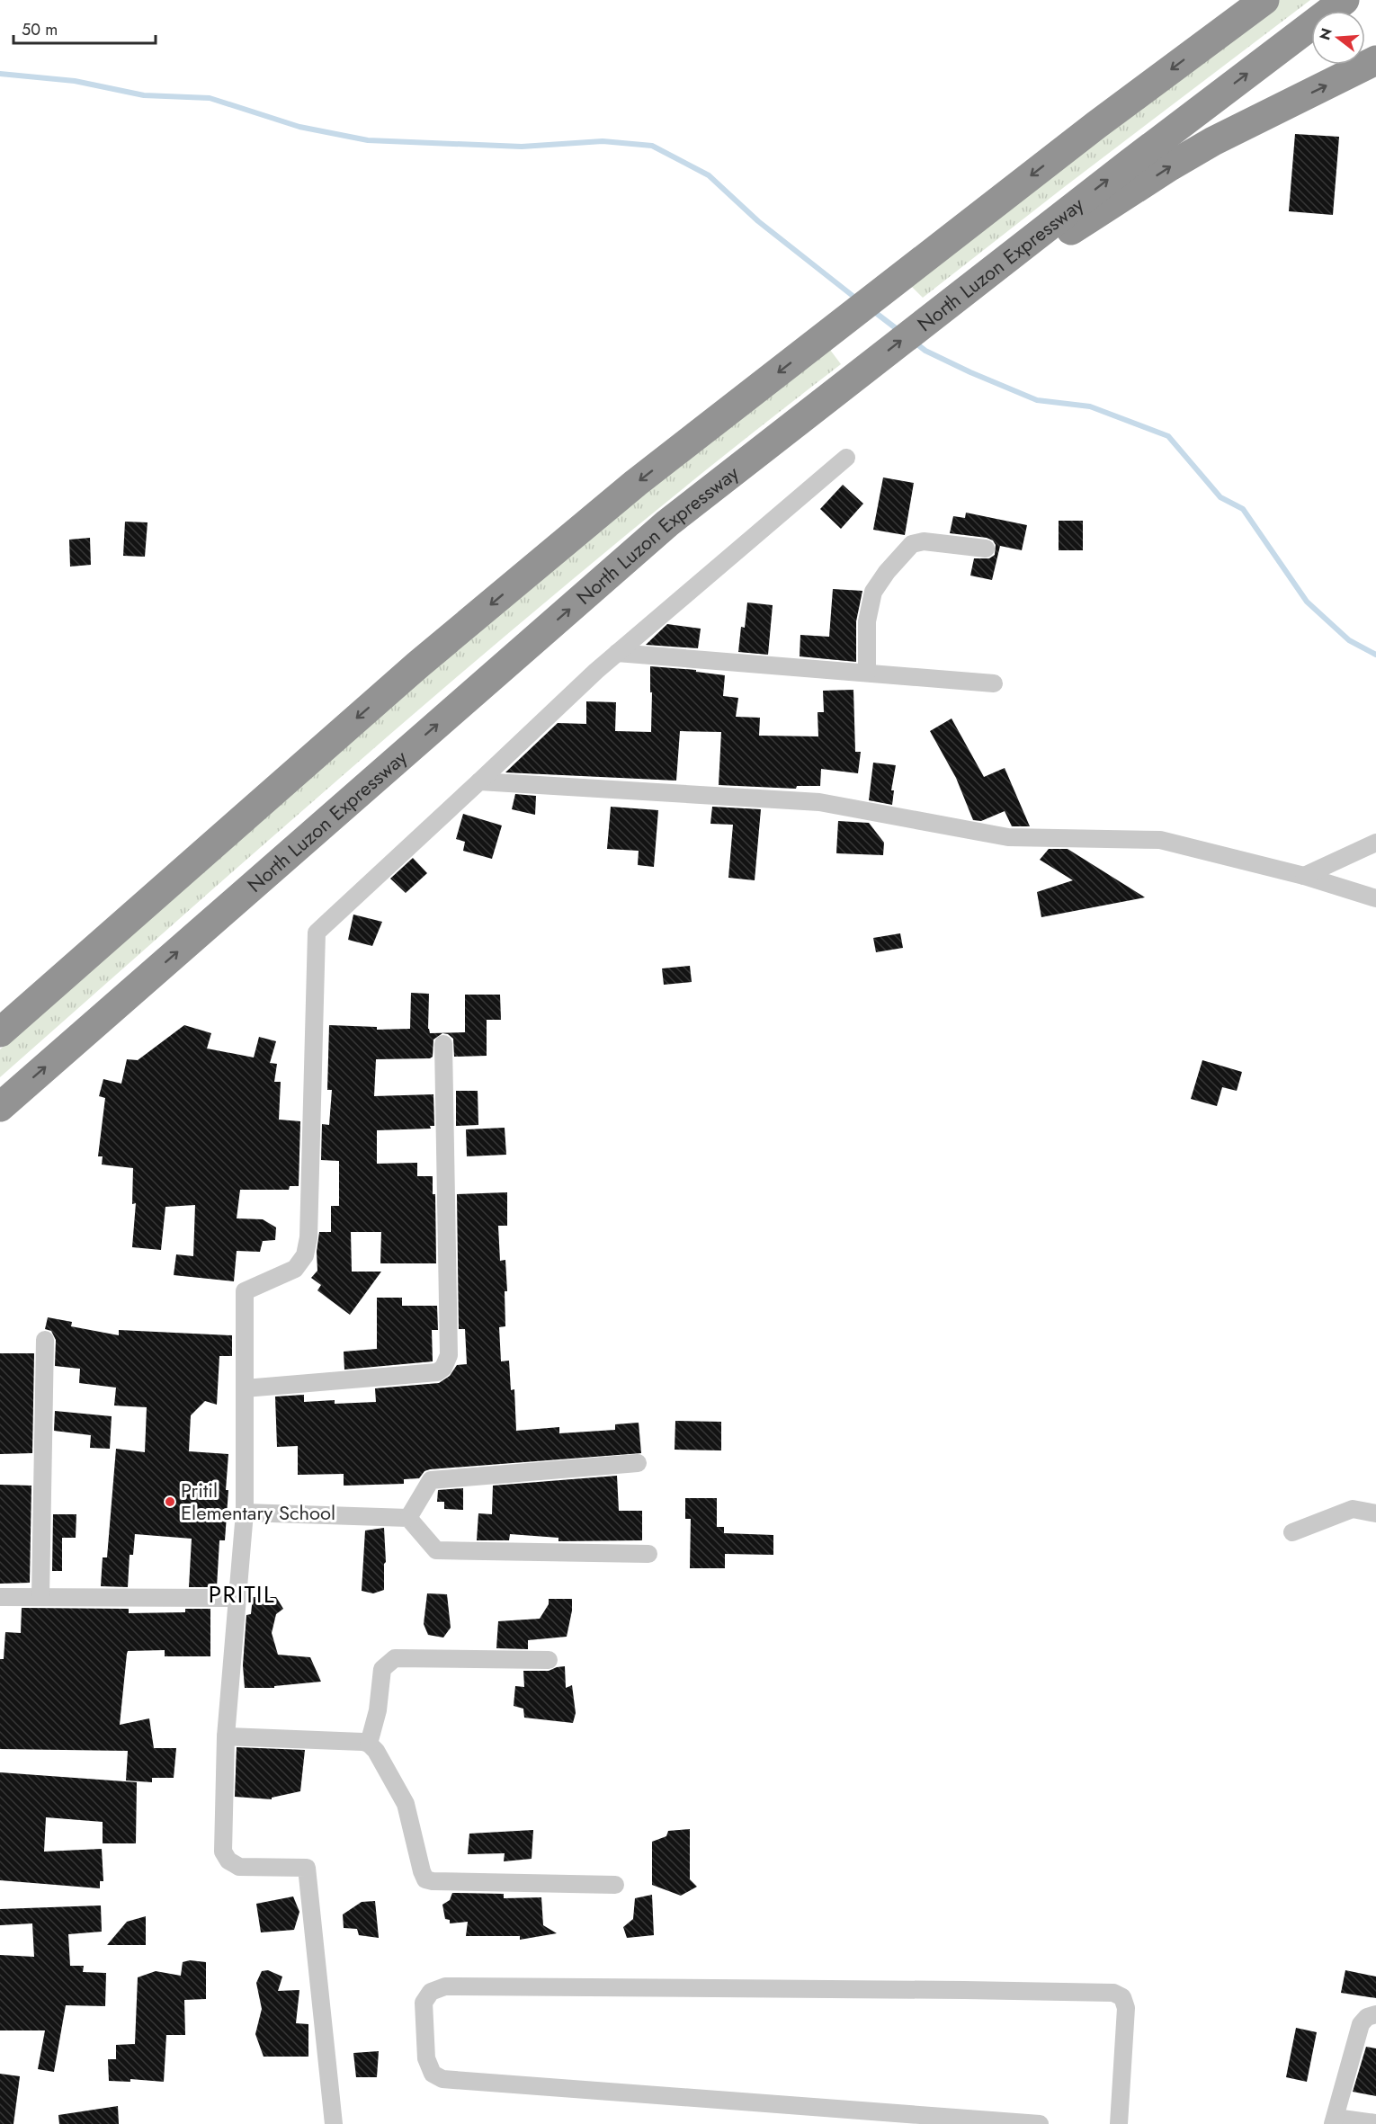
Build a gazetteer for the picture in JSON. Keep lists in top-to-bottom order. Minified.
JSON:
{"streets":{"highway":["North Luzon Expressway"]},"districts":["PRITIL"],"places":["Pritil Elementary School"],"scale_bar":"50 m","north":"left"}
